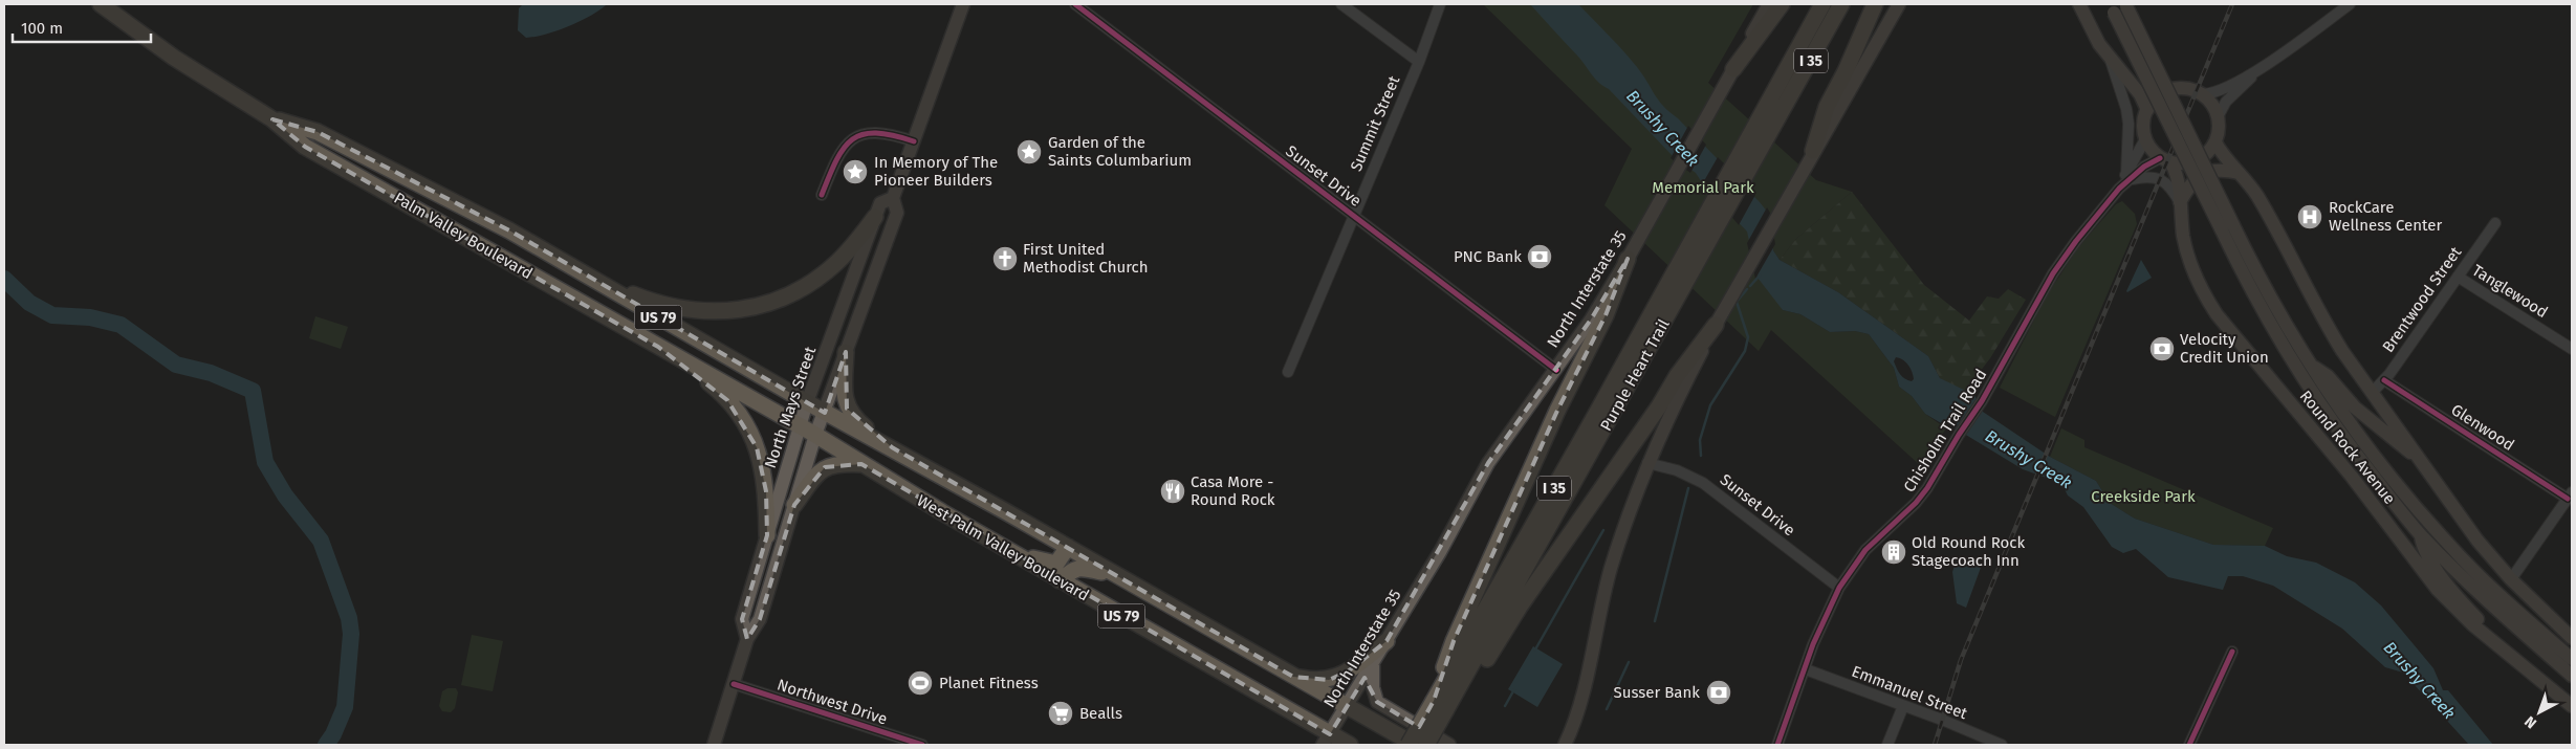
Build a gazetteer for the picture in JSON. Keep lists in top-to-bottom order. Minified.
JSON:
{"streets":{"highway":["I 35","Palm Valley Boulevard","US 79","Purple Heart Trail","West Palm Valley Boulevard"],"main road":["North Interstate 35","North Mays Street","Round Rock Avenue"],"street":["Summit Street","Sunset Drive","Tanglewood","Brentwood Street","Glenwood","Chisholm Trail Road","Emmanuel Street","Northwest Drive"]},"crossings":[["Summit Street","Sunset Drive"],["Sunset Drive","North Interstate 35"],["Sunset Drive","Chisholm Trail Road"],["Palm Valley Boulevard","West Palm Valley Boulevard"],["North Interstate 35","US 79"],["North Interstate 35","West Palm Valley Boulevard"],["Tanglewood","Brentwood Street"],["Brentwood Street","Glenwood"],["US 79","Purple Heart Trail"],["US 79","West Palm Valley Boulevard"],["North Mays Street","West Palm Valley Boulevard"],["North Mays Street","Northwest Drive"],["Chisholm Trail Road","Round Rock Avenue"],["Chisholm Trail Road","Emmanuel Street"]],"water":["Brushy Creek"],"parks":["Memorial Park","Creekside Park"],"places":{"place":["Garden of the Saints Columbarium","In Memory of The Pioneer Builders"],"hospital":["RockCare Wellness Center"],"bank":["PNC Bank","Velocity Credit Union","Susser Bank"],"church":["First United Methodist Church"],"restaurant":["Casa More - Round Rock"],"building":["Old Round Rock Stagecoach Inn"],"sports":["Planet Fitness"],"supermarket":["Bealls"]},"scale_bar":"100 m","north":"bottom left"}
